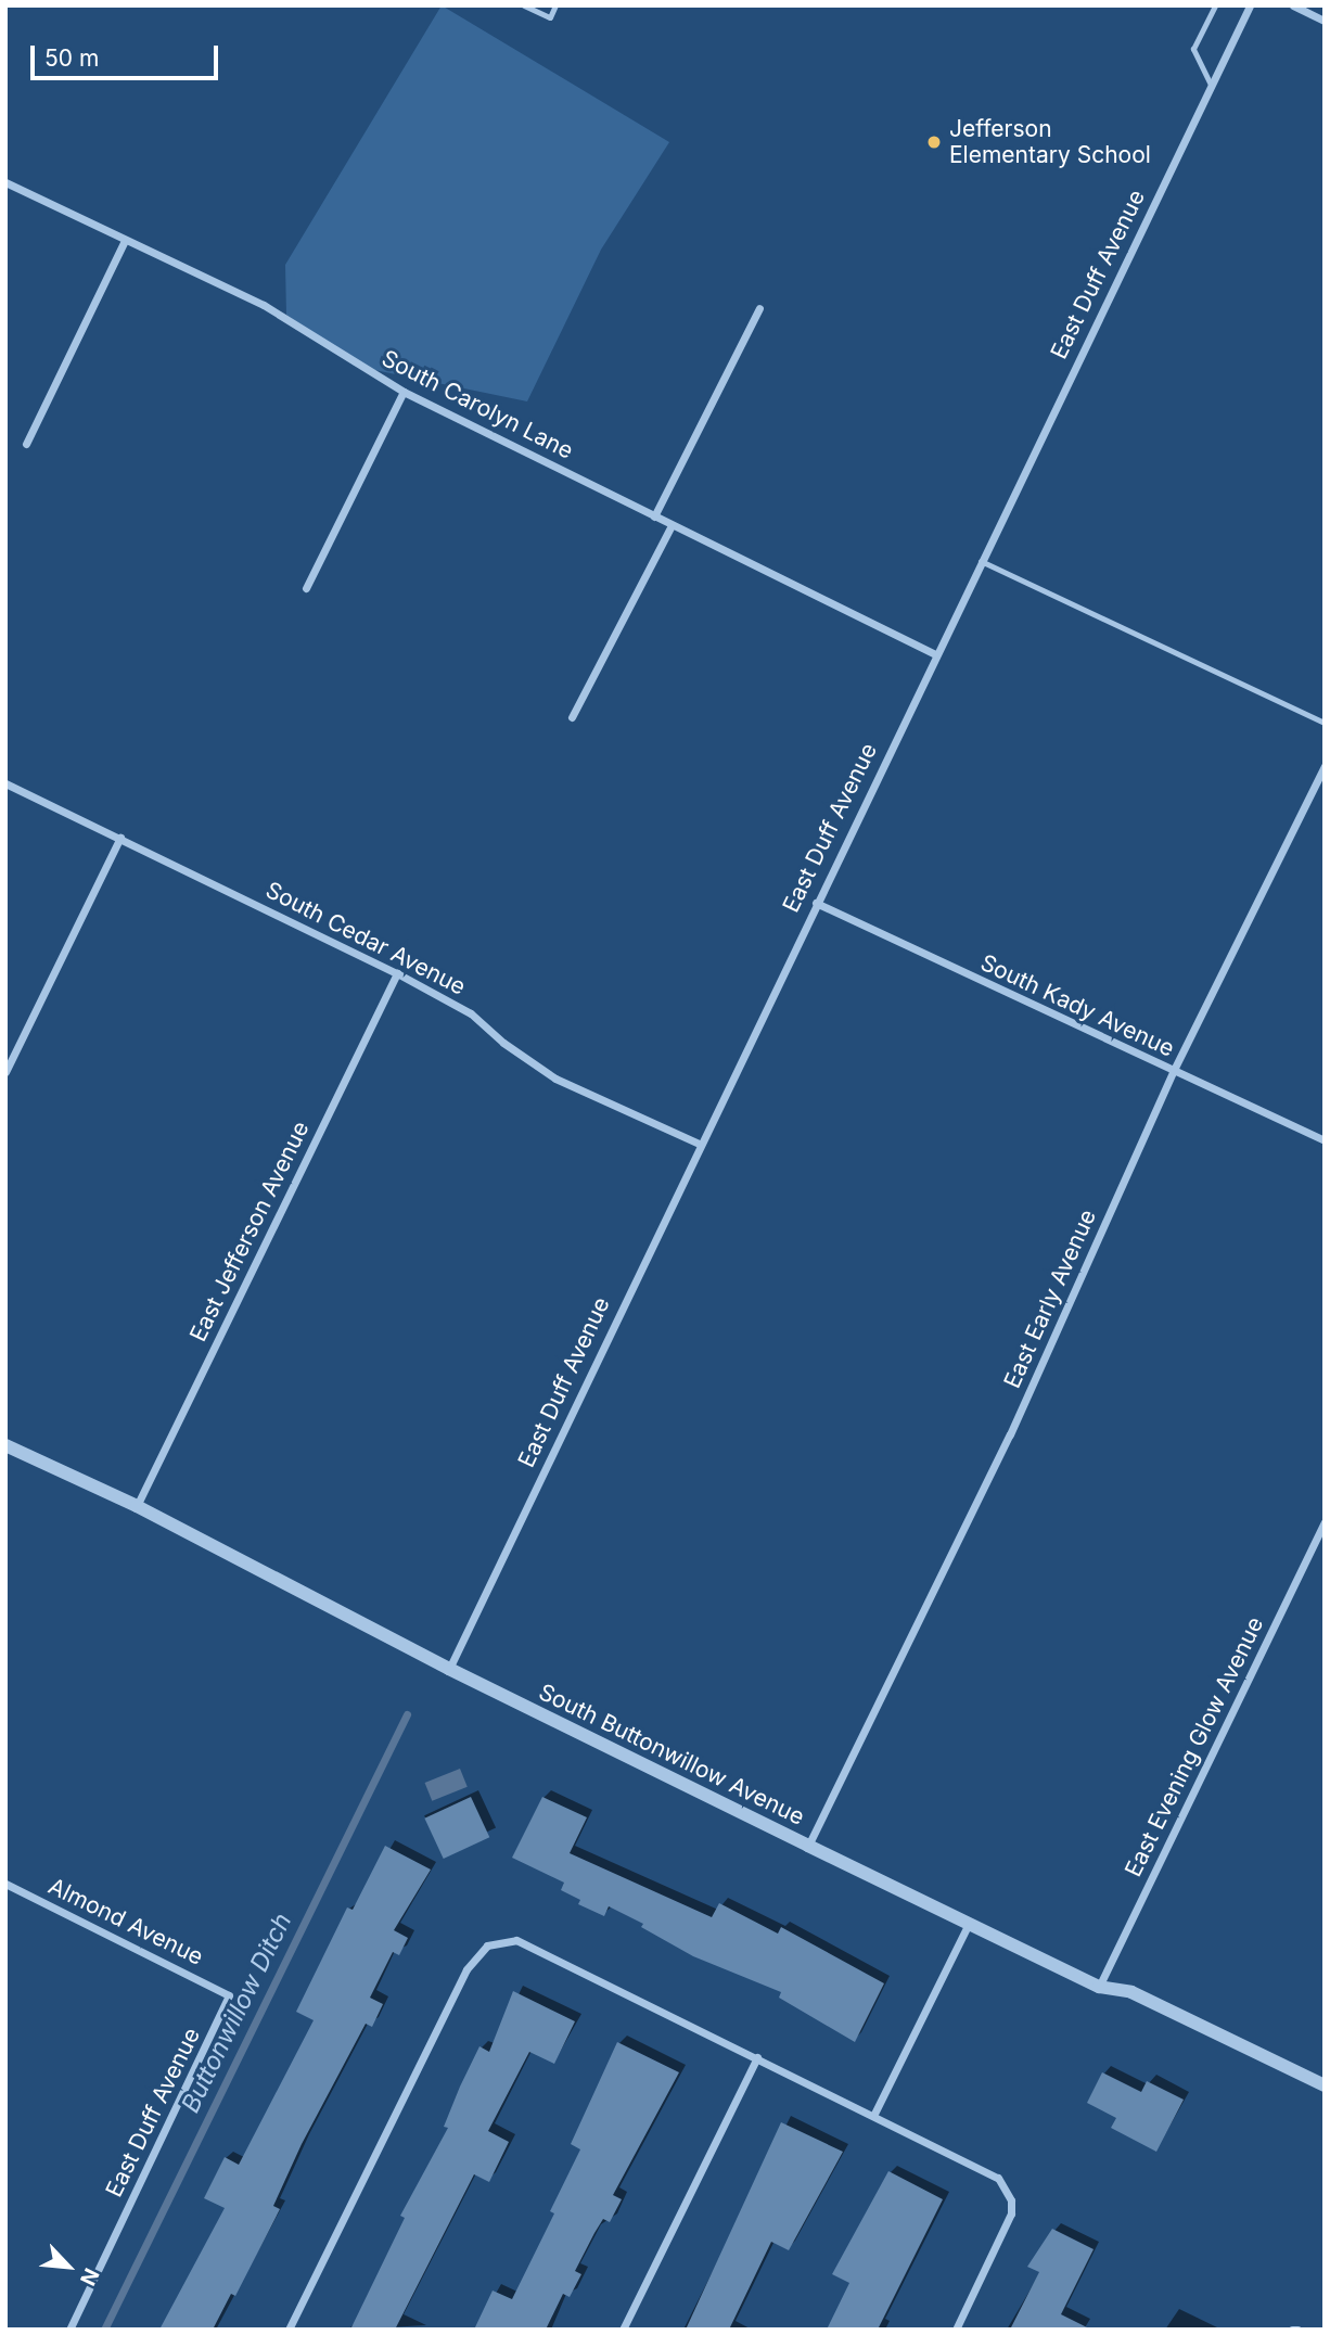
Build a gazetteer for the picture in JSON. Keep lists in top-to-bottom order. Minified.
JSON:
{"streets":{"street":["East Duff Avenue","South Carolyn Lane","South Cedar Avenue","South Kady Avenue","East Jefferson Avenue","East Early Avenue","East Evening Glow Avenue","South Buttonwillow Avenue","Almond Avenue"]},"crossings":[["East Duff Avenue","South Carolyn Lane"],["East Duff Avenue","South Cedar Avenue"],["East Duff Avenue","South Kady Avenue"],["East Duff Avenue","South Buttonwillow Avenue"],["East Duff Avenue","Almond Avenue"],["South Cedar Avenue","East Jefferson Avenue"],["South Kady Avenue","East Early Avenue"],["East Jefferson Avenue","South Buttonwillow Avenue"],["East Early Avenue","South Buttonwillow Avenue"],["East Evening Glow Avenue","South Buttonwillow Avenue"]],"water":["Buttonwillow Ditch"],"places":["Jefferson Elementary School"],"scale_bar":"50 m","north":"bottom right"}
